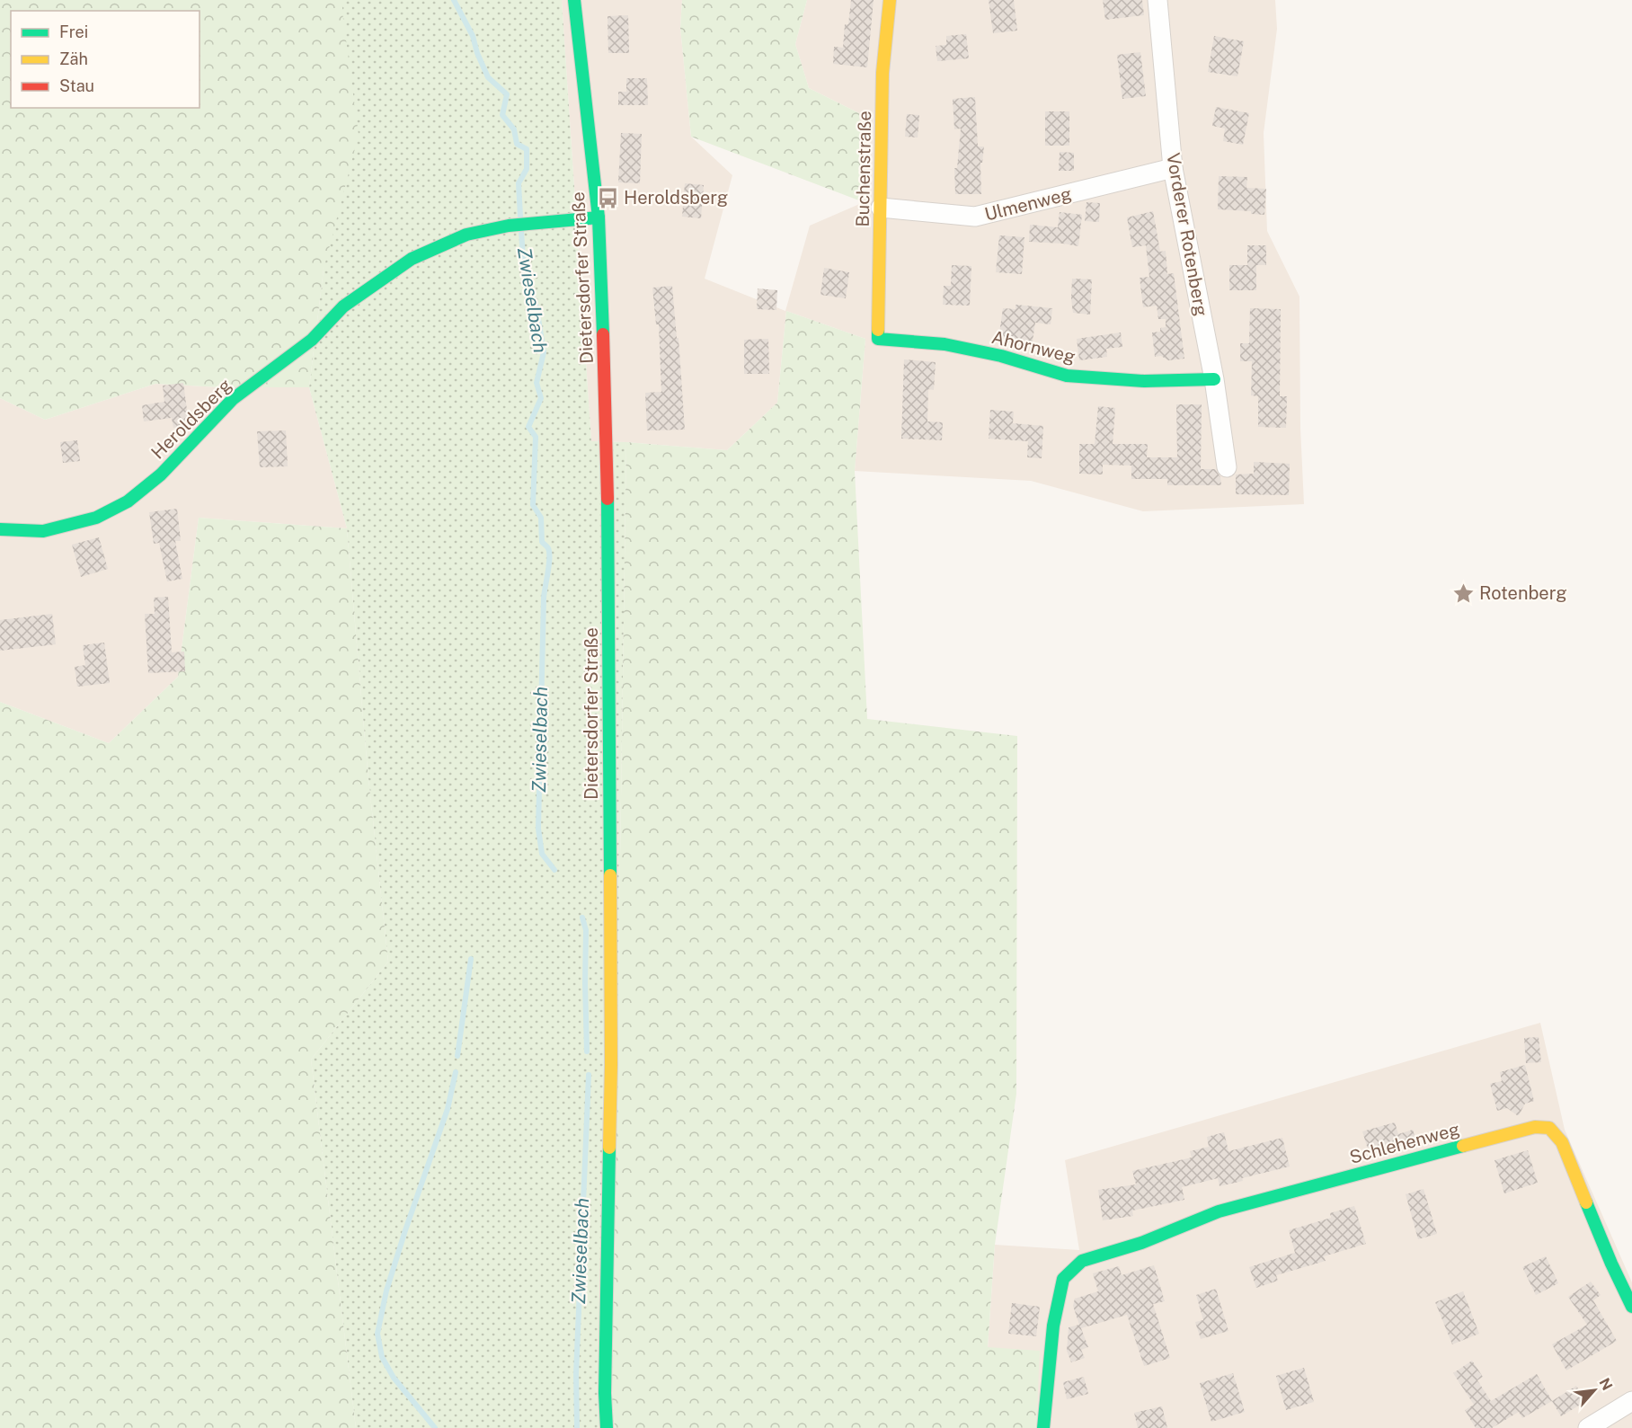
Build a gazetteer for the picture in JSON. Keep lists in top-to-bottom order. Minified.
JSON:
{"streets":{"street":["Buchenstraße","Ulmenweg","Vorderer Rotenberg","Dietersdorfer Straße","Ahornweg","Heroldsberg","Schlehenweg"]},"crossings":[["Buchenstraße","Ulmenweg"],["Buchenstraße","Ahornweg"],["Ulmenweg","Vorderer Rotenberg"],["Vorderer Rotenberg","Ahornweg"],["Dietersdorfer Straße","Heroldsberg"]],"water":["Zwieselbach"],"places":{"bus stop":["Heroldsberg"],"place":["Rotenberg"]},"legend":["Frei","Zäh","Stau"],"north":"top right"}
